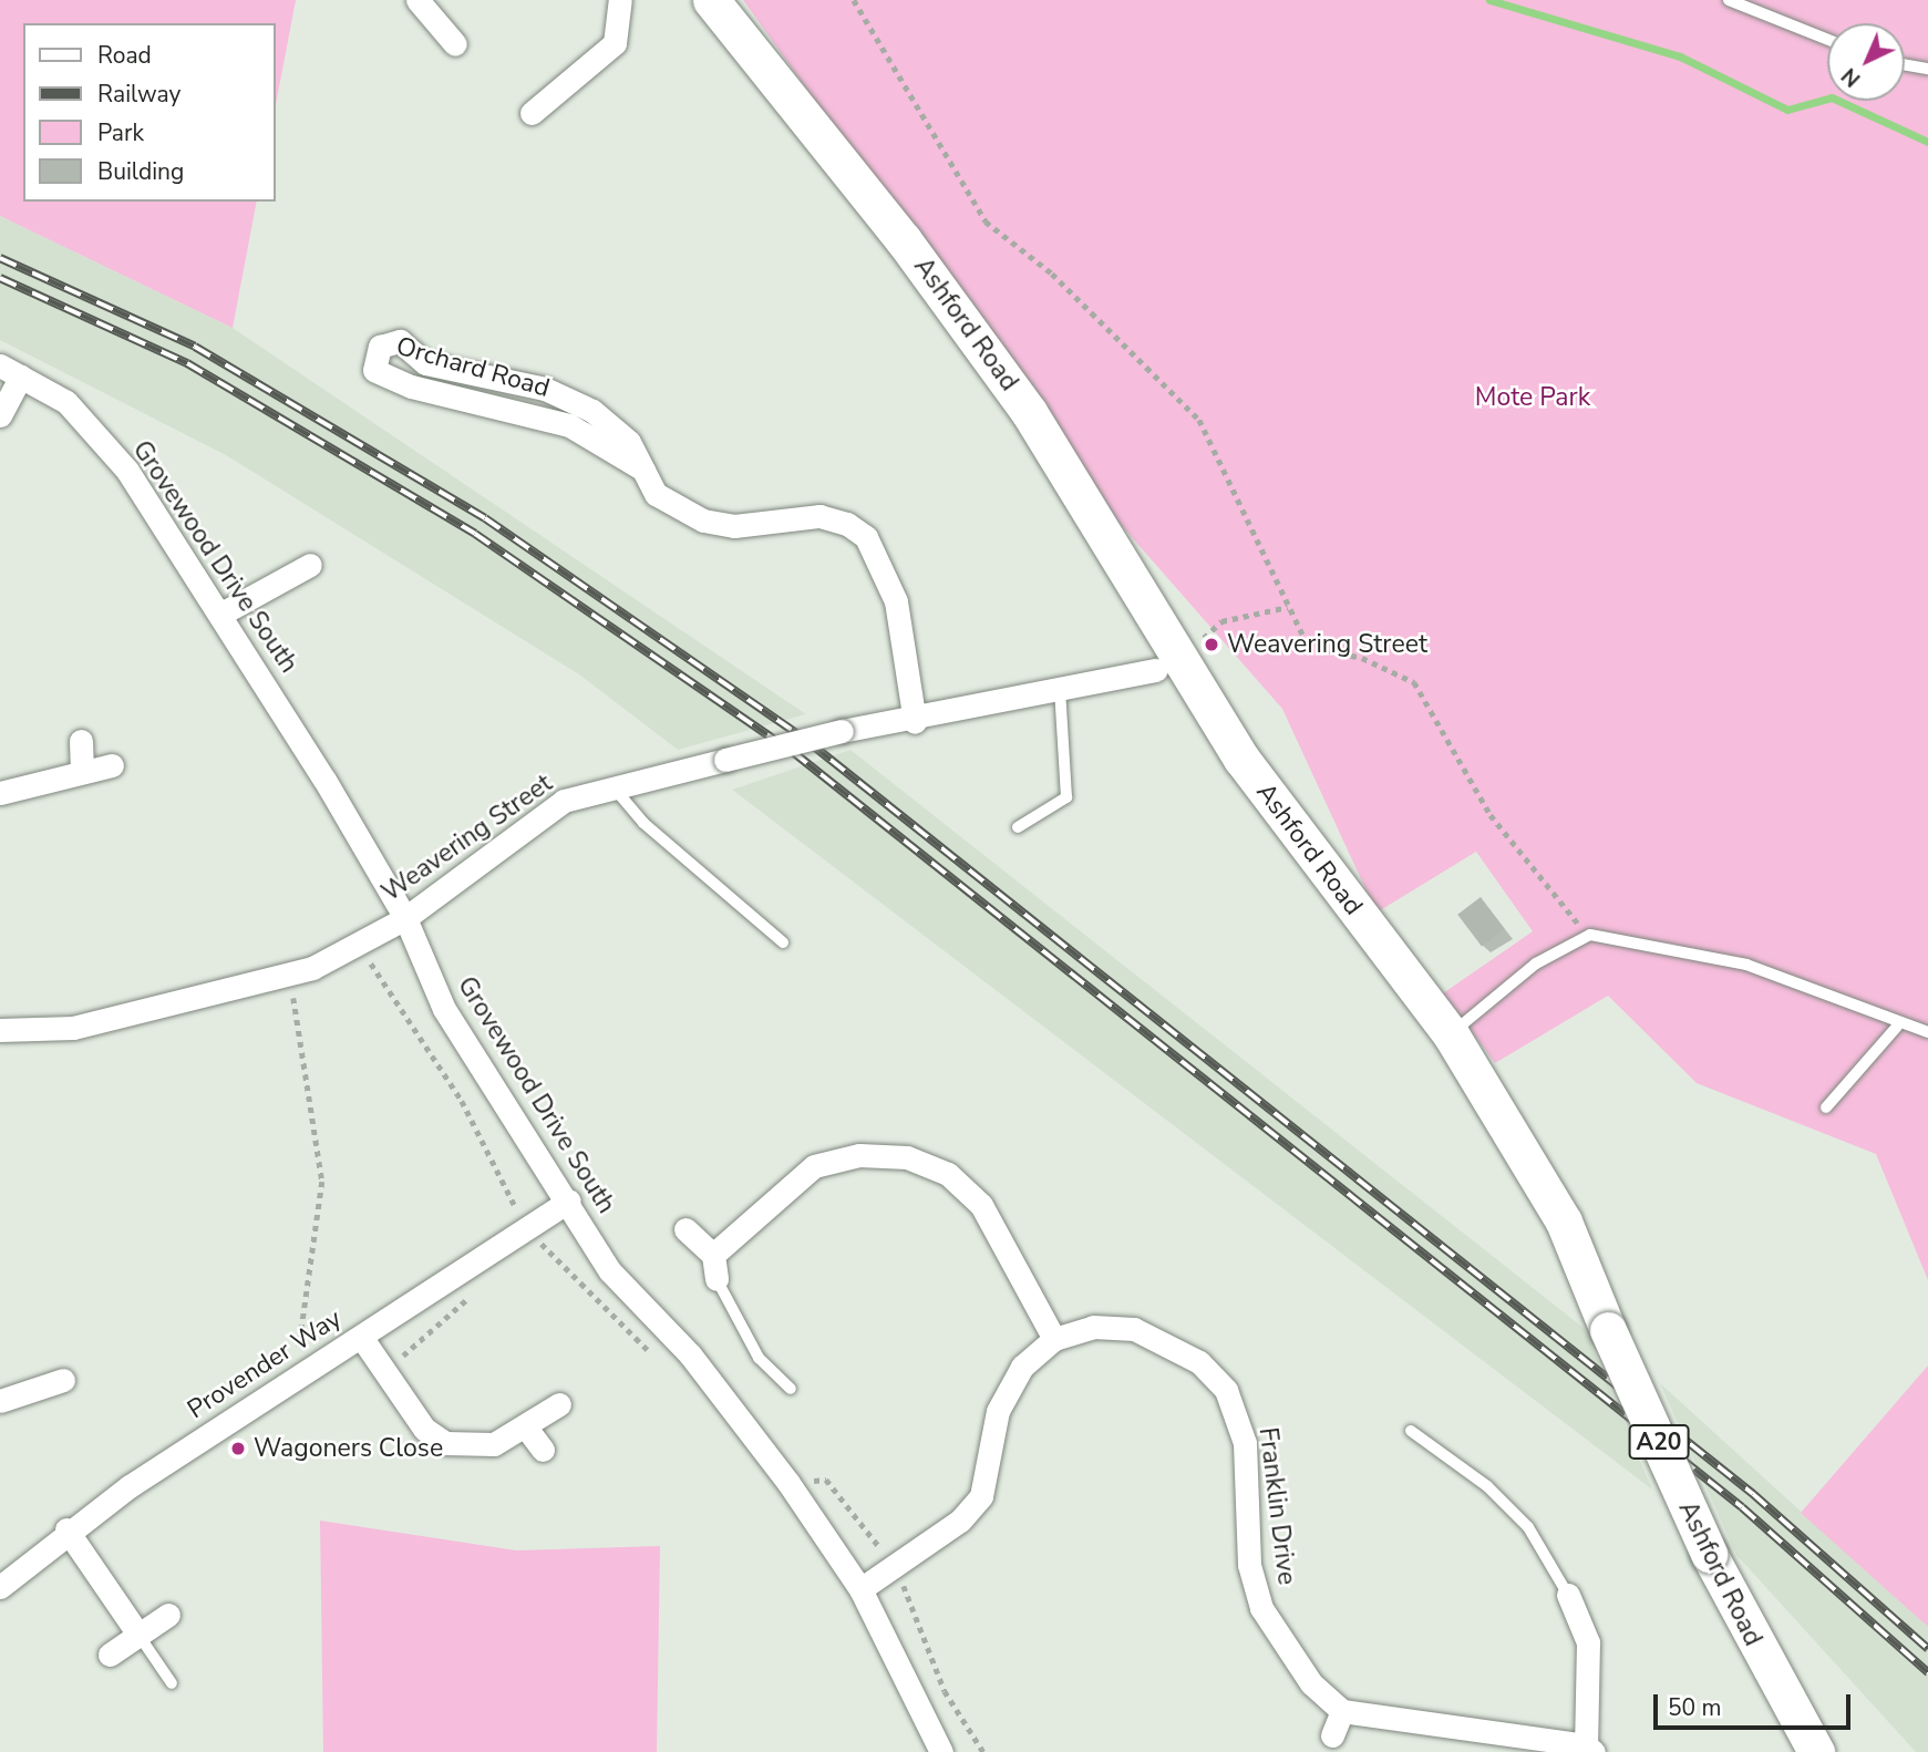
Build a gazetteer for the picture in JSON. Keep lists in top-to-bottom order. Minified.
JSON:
{"streets":{"main road":["Ashford Road","A20"],"street":["Orchard Road","Grovewood Drive South","Weavering Street","Provender Way","Franklin Drive"]},"crossings":[["Grovewood Drive South","Weavering Street"],["Grovewood Drive South","Provender Way"],["Grovewood Drive South","Franklin Drive"]],"parks":["Mote Park"],"places":["Weavering Street","Wagoners Close"],"legend":["Road","Railway","Park","Building"],"scale_bar":"50 m","north":"bottom left"}
